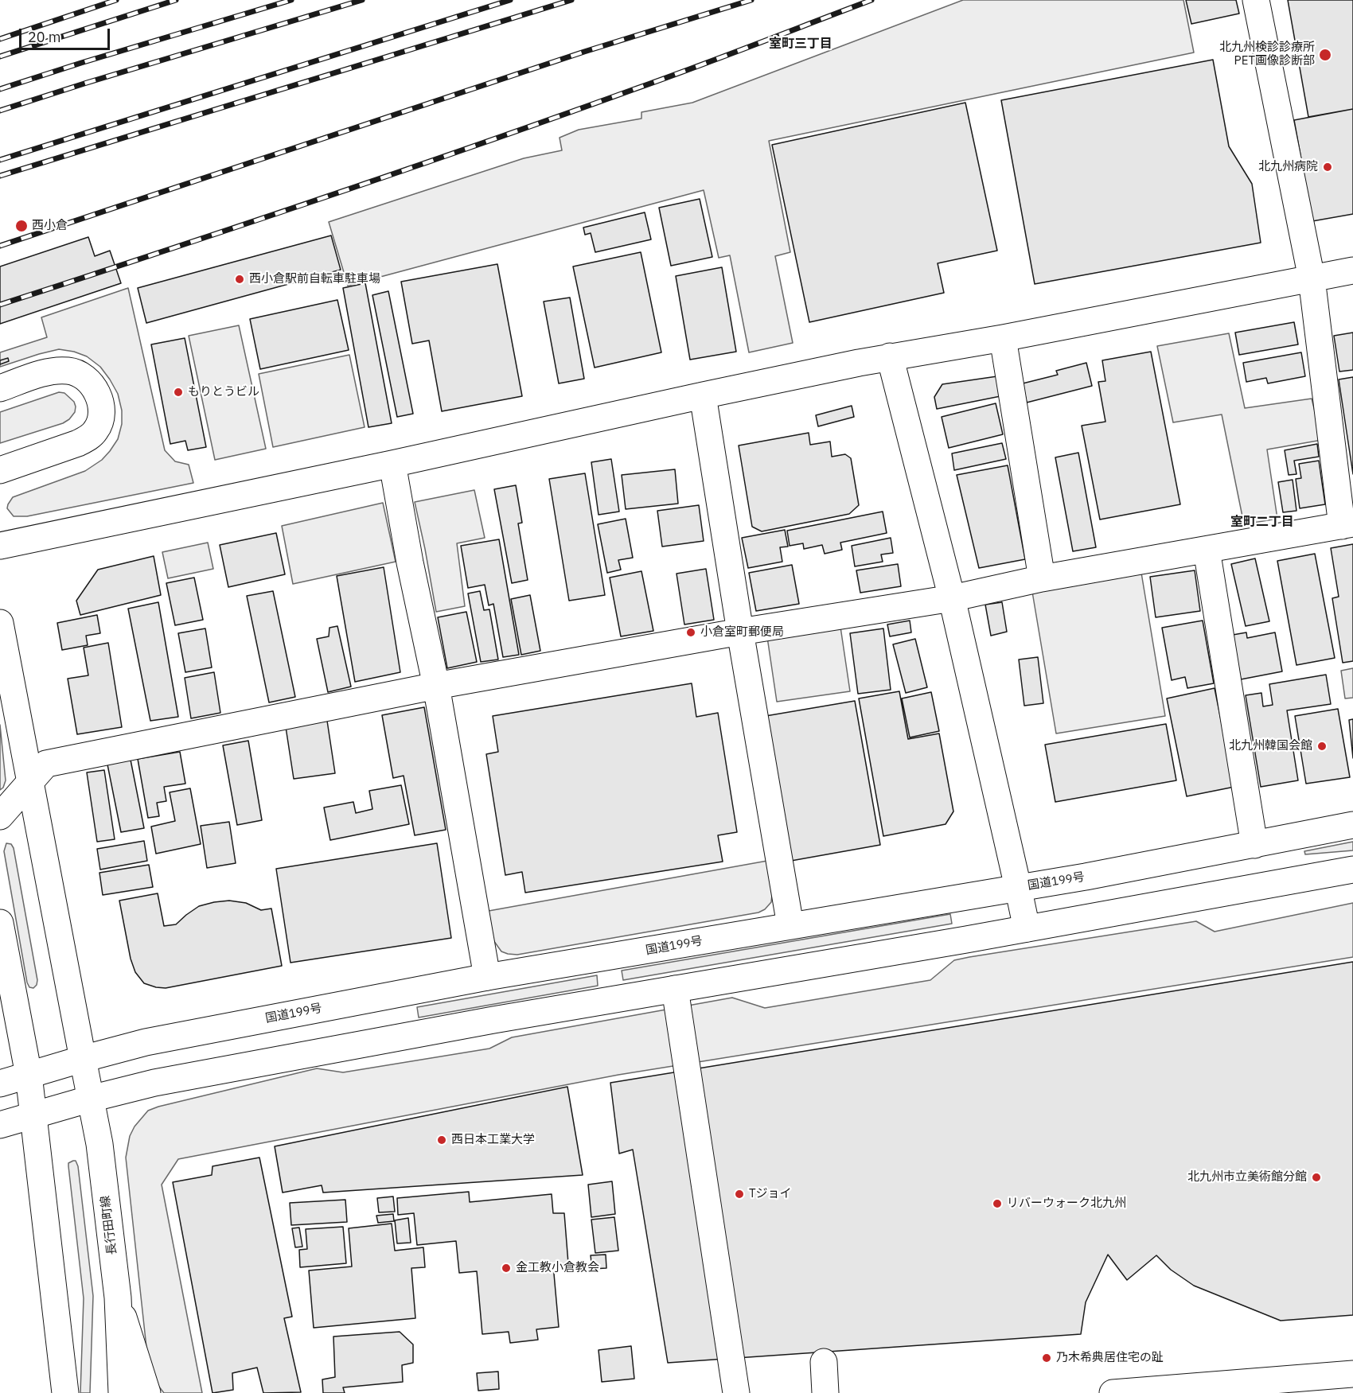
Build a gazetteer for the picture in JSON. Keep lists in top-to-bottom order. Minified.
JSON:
{"streets":{"main road":["国道199号","長行田町線"]},"crossings":[["国道199号","長行田町線"]],"districts":["室町三丁目","室町二丁目"],"places":["北九州検診診療所 PET画像診断部","北九州病院","西小倉","西小倉駅前自転車駐車場","もりとうビル","小倉室町郵便局","北九州韓国会館","西日本工業大学","北九州市立美術館分館","Tジョイ","リバーウォーク北九州","金工教小倉教会","乃木希典居住宅の趾"],"scale_bar":"20 m"}
